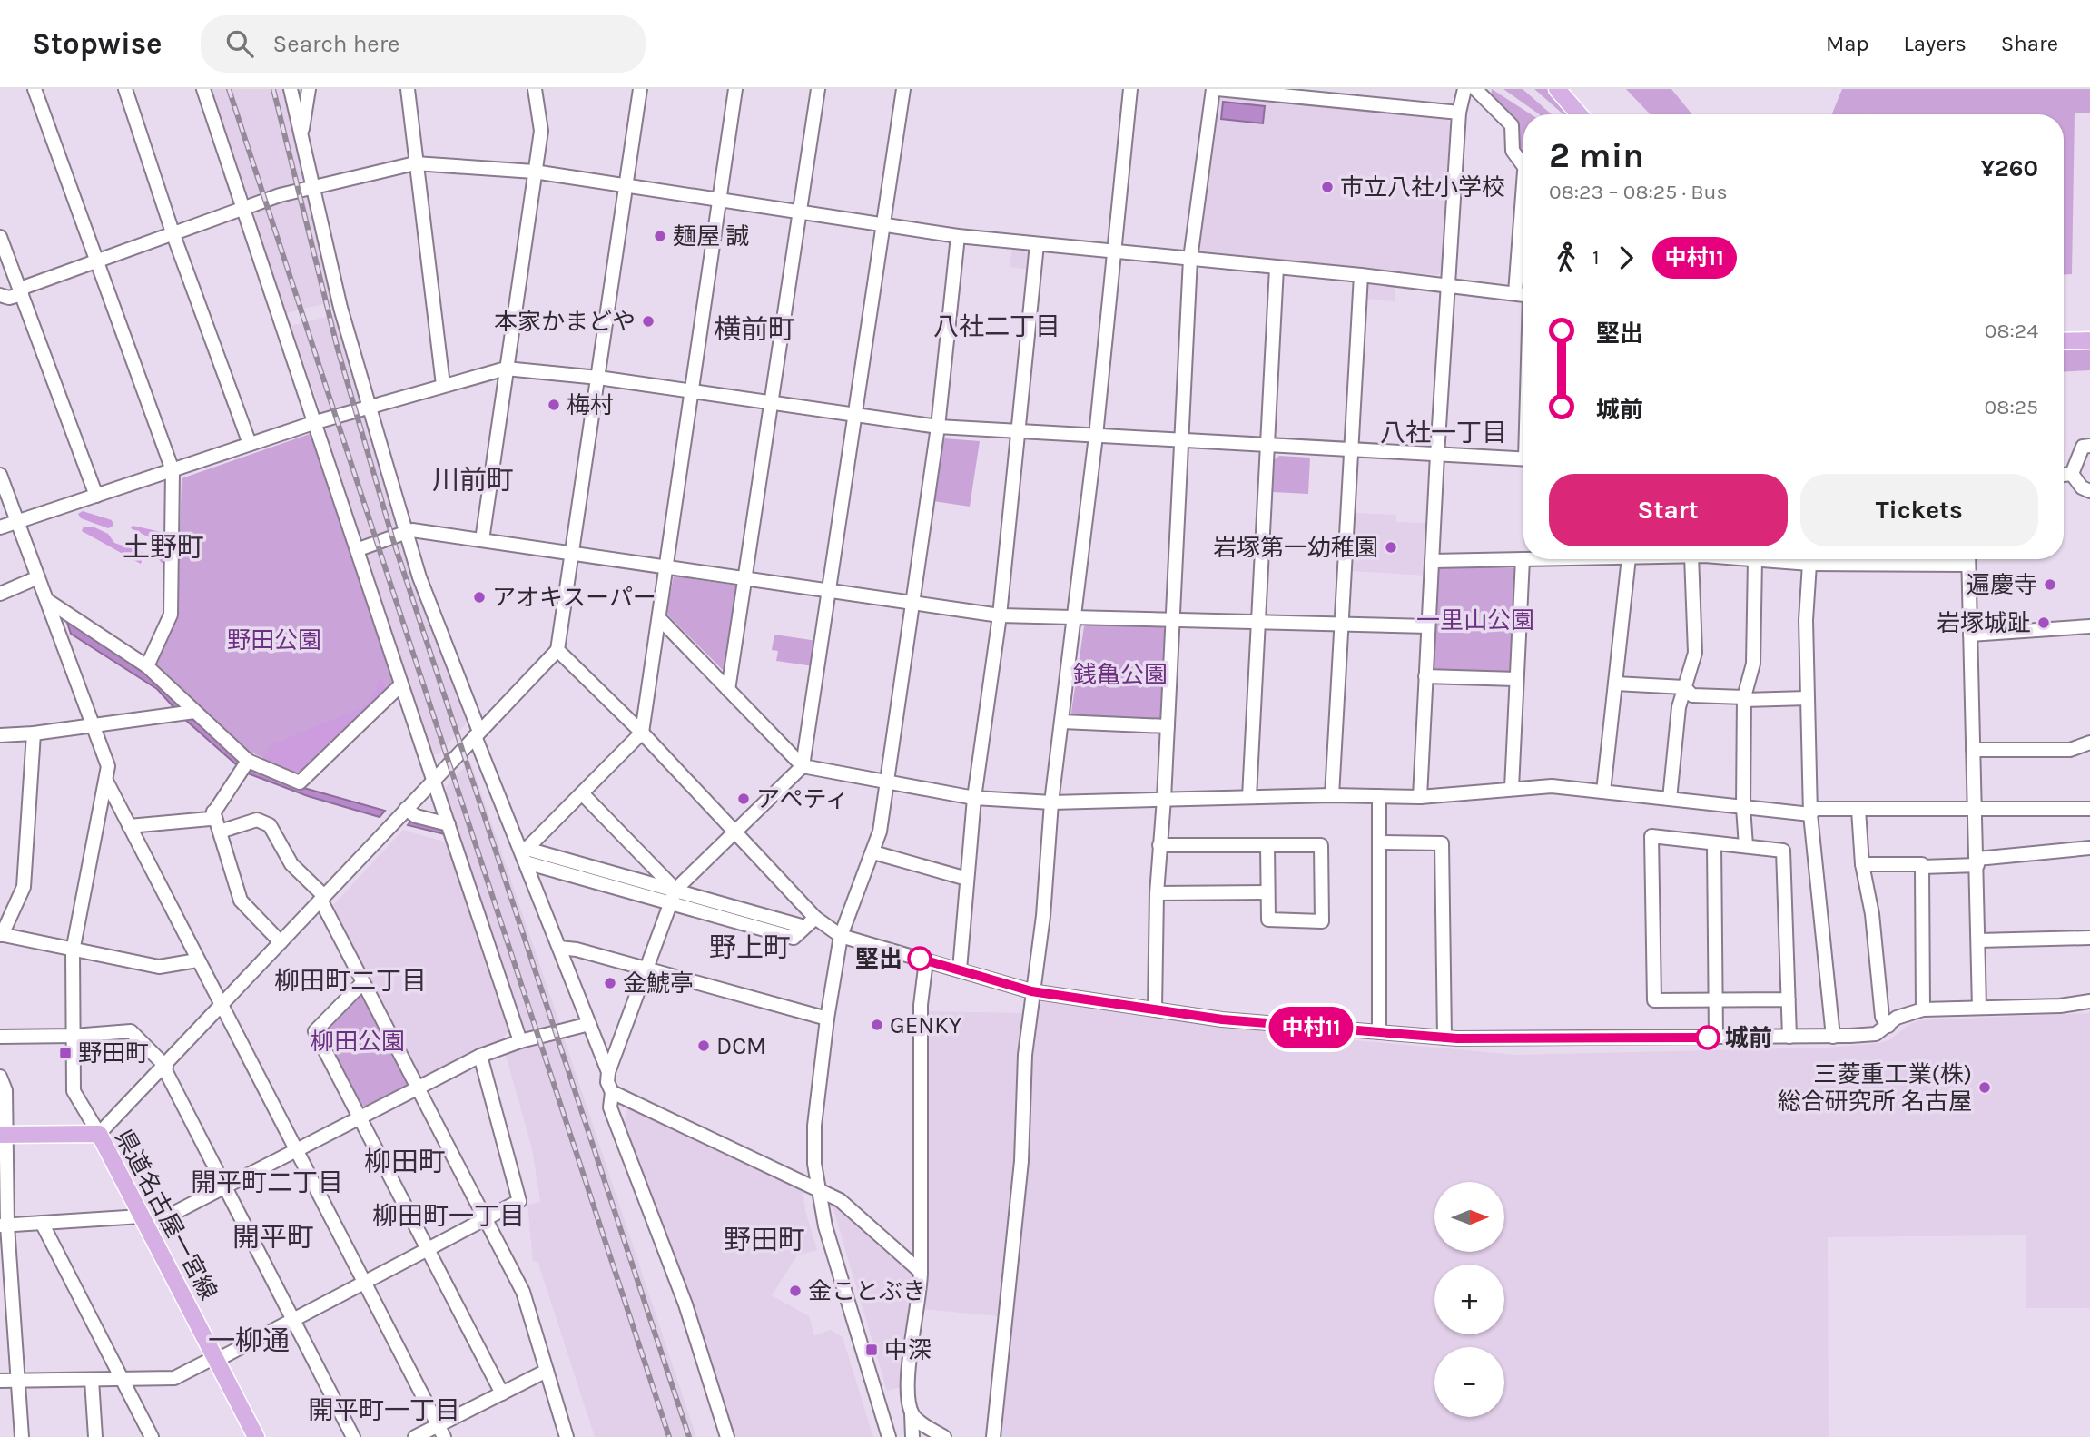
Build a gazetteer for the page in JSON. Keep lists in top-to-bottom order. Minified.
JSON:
{"streets":{"main road":["県道名古屋一宮線"]},"districts":["八社二丁目","横前町","八社一丁目","川前町","土野町","野上町","柳田町二丁目","柳田町","開平町二丁目","柳田町一丁目","開平町","野田町","一柳通","開平町一丁目"],"parks":["一里山公園","野田公園","銭亀公園","柳田公園"],"places":{"other":["市立八社小学校","麺屋 誠","本家かまどや","梅村","岩塚第一幼稚園","遍慶寺","アオキスーパー","岩塚城趾","アペティ","堅出","金鯱亭","GENKY","城前","DCM","三菱重工業(株) 総合研究所 名古屋","金ことぶき"],"transit":["野田町","中深"]},"lines":["bus line 中村11"],"north":"right","page":{"header":"Stopwise","search":"Search here","nav":["Map","Layers","Share"],"on_map":"中村11","heading":["2 min","08:23 – 08:25 · Bus","¥260"],"legs":["1","中村11"],"list":[{"name":"堅出","value":"08:24"},{"name":"城前","value":"08:25"}],"buttons":["Start","Tickets"],"map_buttons":["+","−"]}}
